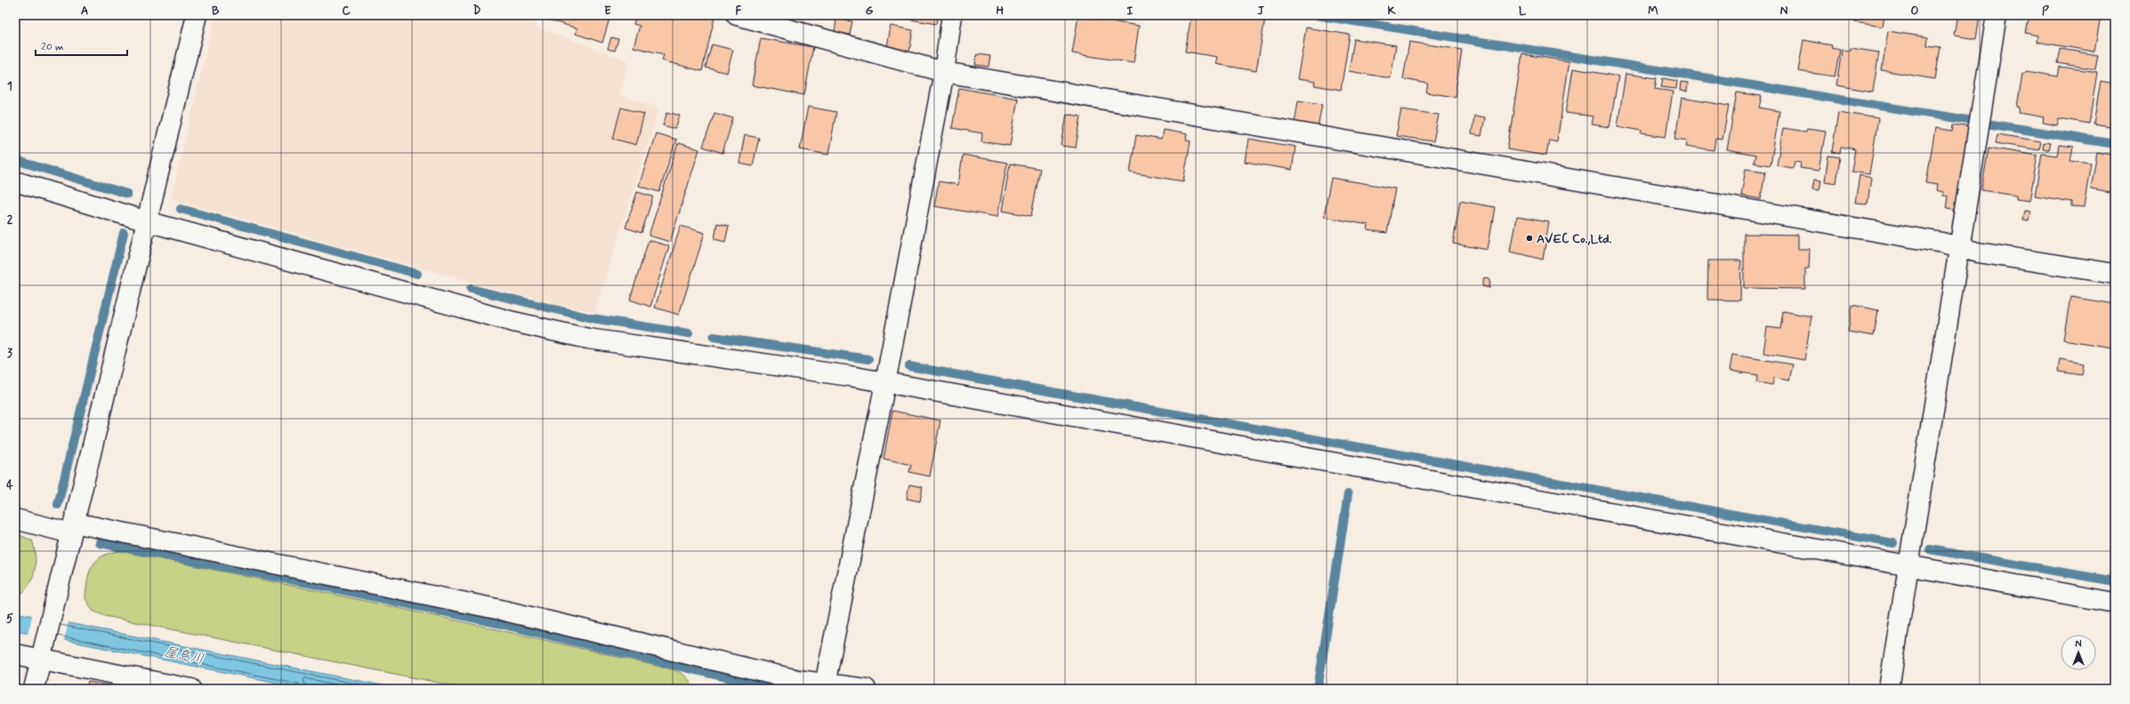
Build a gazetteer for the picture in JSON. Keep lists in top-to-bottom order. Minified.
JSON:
{"water":["屋島川"],"places":["AVEC Co.,Ltd."],"scale_bar":"20 m","north":"top","grid":{"columns":["A","B","C","D","E","F","G","H","I","J","K","L","M","N","O","P"],"rows":["1","2","3","4","5"]}}
